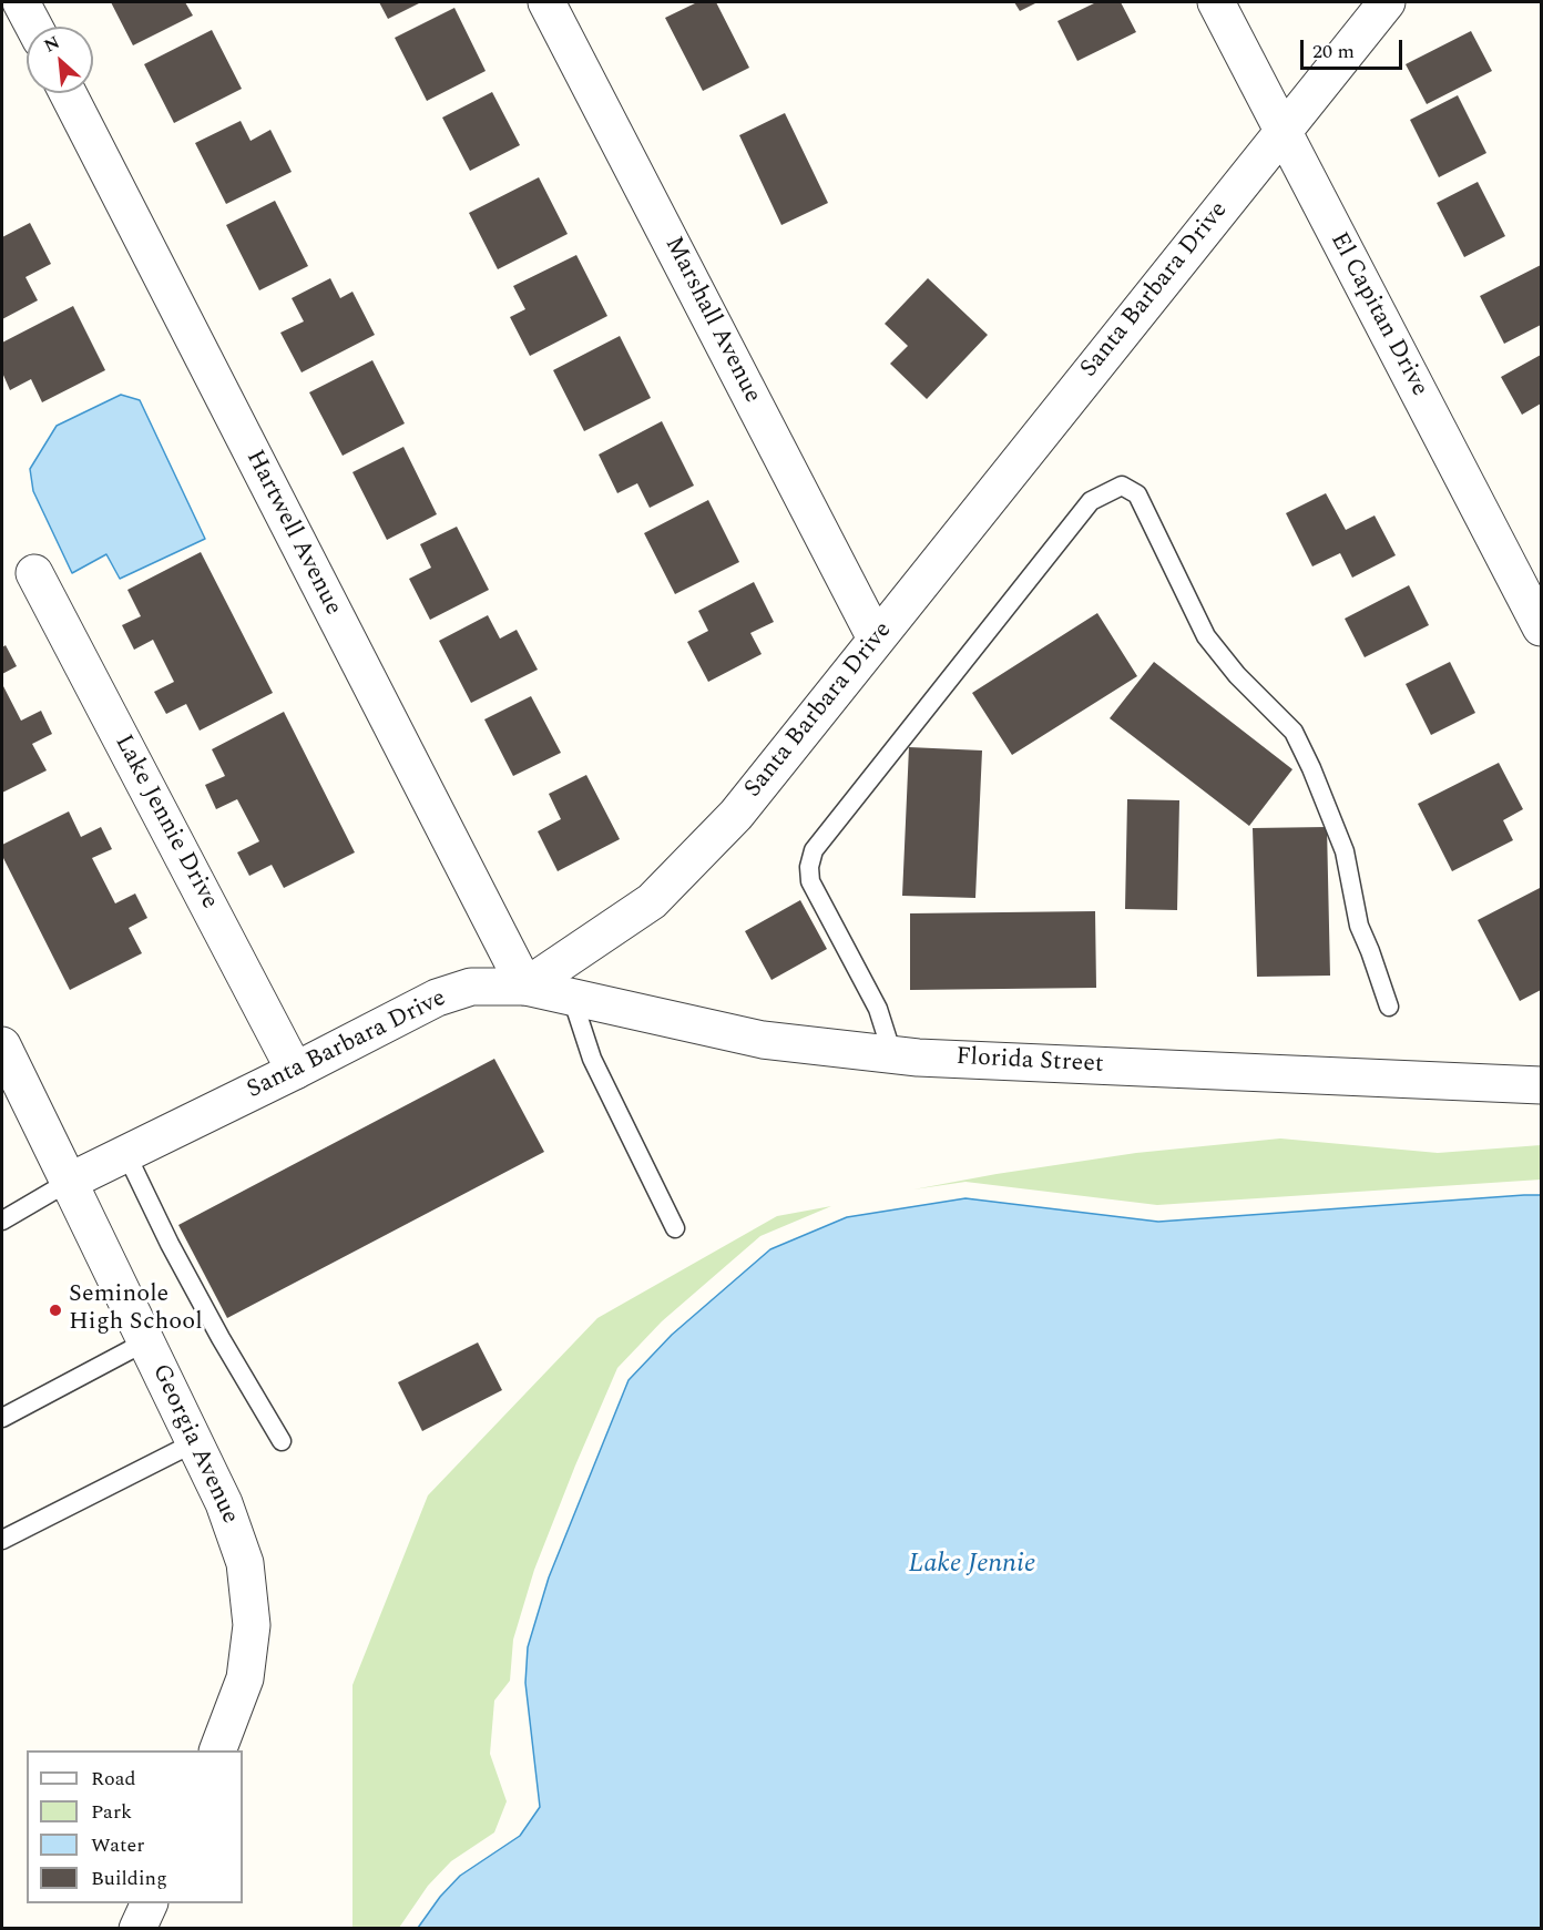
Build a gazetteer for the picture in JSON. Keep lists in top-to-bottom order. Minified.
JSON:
{"streets":{"street":["Santa Barbara Drive","El Capitan Drive","Marshall Avenue","Hartwell Avenue","Lake Jennie Drive","Florida Street","Georgia Avenue"]},"crossings":[["Santa Barbara Drive","El Capitan Drive"],["Santa Barbara Drive","Marshall Avenue"],["Santa Barbara Drive","Hartwell Avenue"],["Santa Barbara Drive","Lake Jennie Drive"],["Santa Barbara Drive","Florida Street"],["Santa Barbara Drive","Georgia Avenue"],["Hartwell Avenue","Florida Street"]],"water":["Lake Jennie"],"places":["Seminole High School"],"legend":["Road","Park","Water","Building"],"scale_bar":"20 m","north":"top left"}
